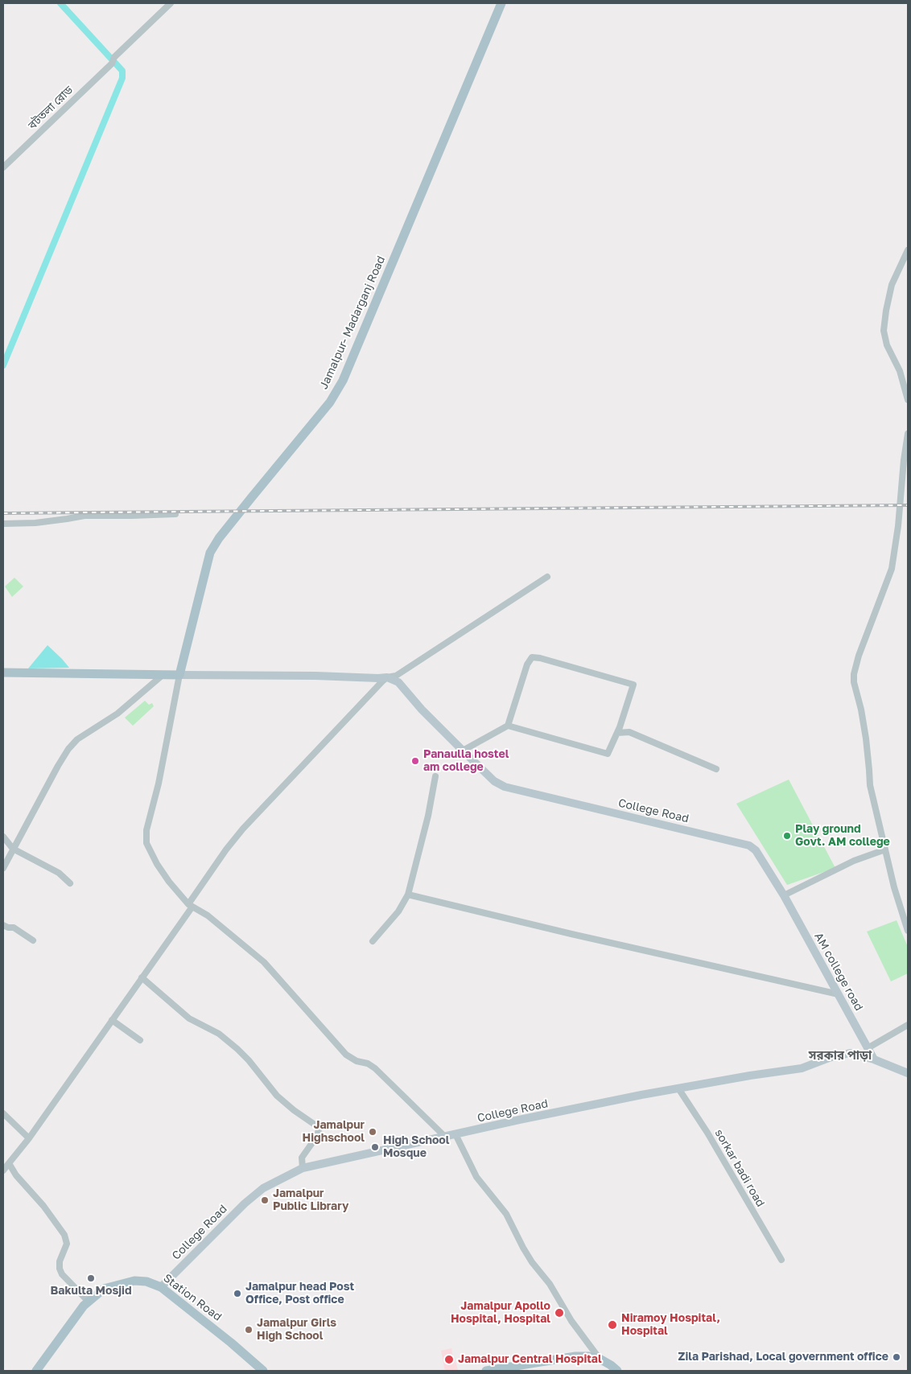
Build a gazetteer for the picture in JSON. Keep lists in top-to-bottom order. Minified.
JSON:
{"streets":{"main road":["Jamalpur- Madarganj Road","College Road","AM college road","Station Road"],"street":["বটতলা রোড","sorkar badi road"]},"crossings":[["College Road","AM college road"],["College Road","sorkar badi road"],["College Road","Station Road"]],"districts":["সরকার পাড়া"],"places":["Panaulla hostel am college","Play ground Govt. AM college","Jamalpur Highschool","High School Mosque","Jamalpur Public Library","Bakulta Mosjid","Jamalpur head Post Office, Post office","Jamalpur Apollo Hospital, Hospital","Niramoy Hospital, Hospital","Jamalpur Girls High School","Zila Parishad, Local government office","Jamalpur Central Hospital"]}
